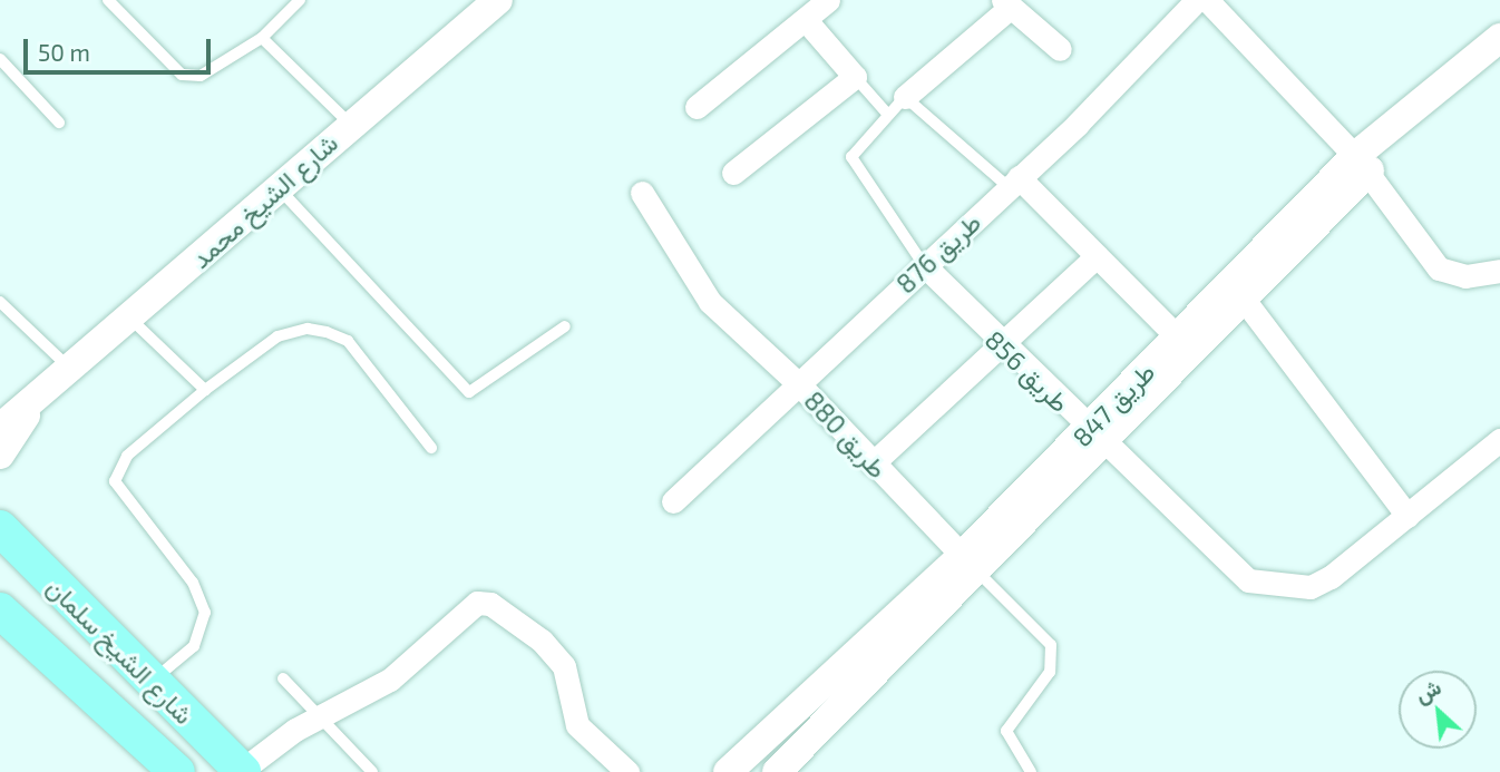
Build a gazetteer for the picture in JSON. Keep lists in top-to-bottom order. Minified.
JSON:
{"streets":{"main road":["شارع الشيخ سلمان"],"street":["شارع الشيخ محمد","طريق 876","طريق 856","طريق 847","طريق 880"]},"crossings":[["طريق 876","طريق 856"],["طريق 876","طريق 880"],["طريق 856","طريق 847"],["طريق 847","طريق 880"]],"scale_bar":"50 m","north":"top left"}
